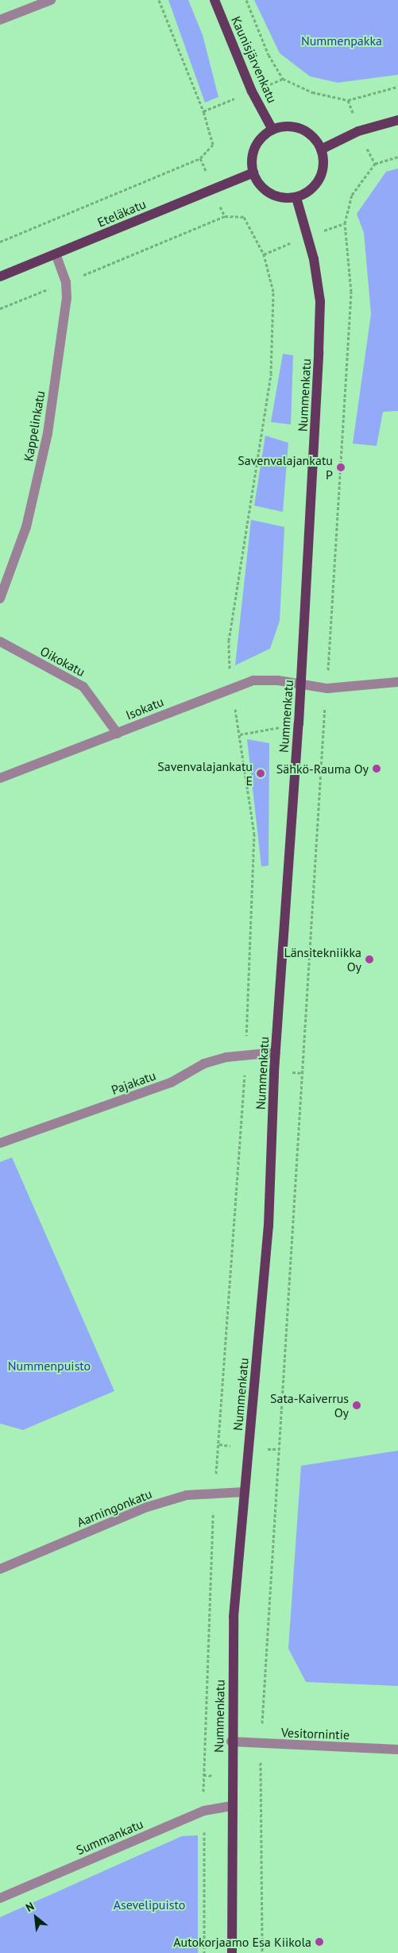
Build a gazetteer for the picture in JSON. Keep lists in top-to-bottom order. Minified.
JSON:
{"streets":{"main road":["Kaunisjärvenkatu","Eteläkatu","Nummenkatu"],"street":["Kappelinkatu","Oikokatu","Isokatu","Pajakatu","Aarningonkatu","Vesitornintie","Summankatu"]},"crossings":[["Kaunisjärvenkatu","Eteläkatu"],["Kaunisjärvenkatu","Nummenkatu"],["Eteläkatu","Nummenkatu"],["Eteläkatu","Kappelinkatu"],["Nummenkatu","Isokatu"],["Nummenkatu","Pajakatu"],["Nummenkatu","Aarningonkatu"],["Nummenkatu","Vesitornintie"],["Nummenkatu","Summankatu"],["Oikokatu","Isokatu"]],"parks":["Nummenpakka","Nummenpuisto","Asevelipuisto"],"places":["Savenvalajankatu P","Sähkö-Rauma Oy","Savenvalajankatu E","Länsitekniikka Oy","Sata-Kaiverrus Oy","Autokorjaamo Esa Kiikola"],"north":"top left"}
